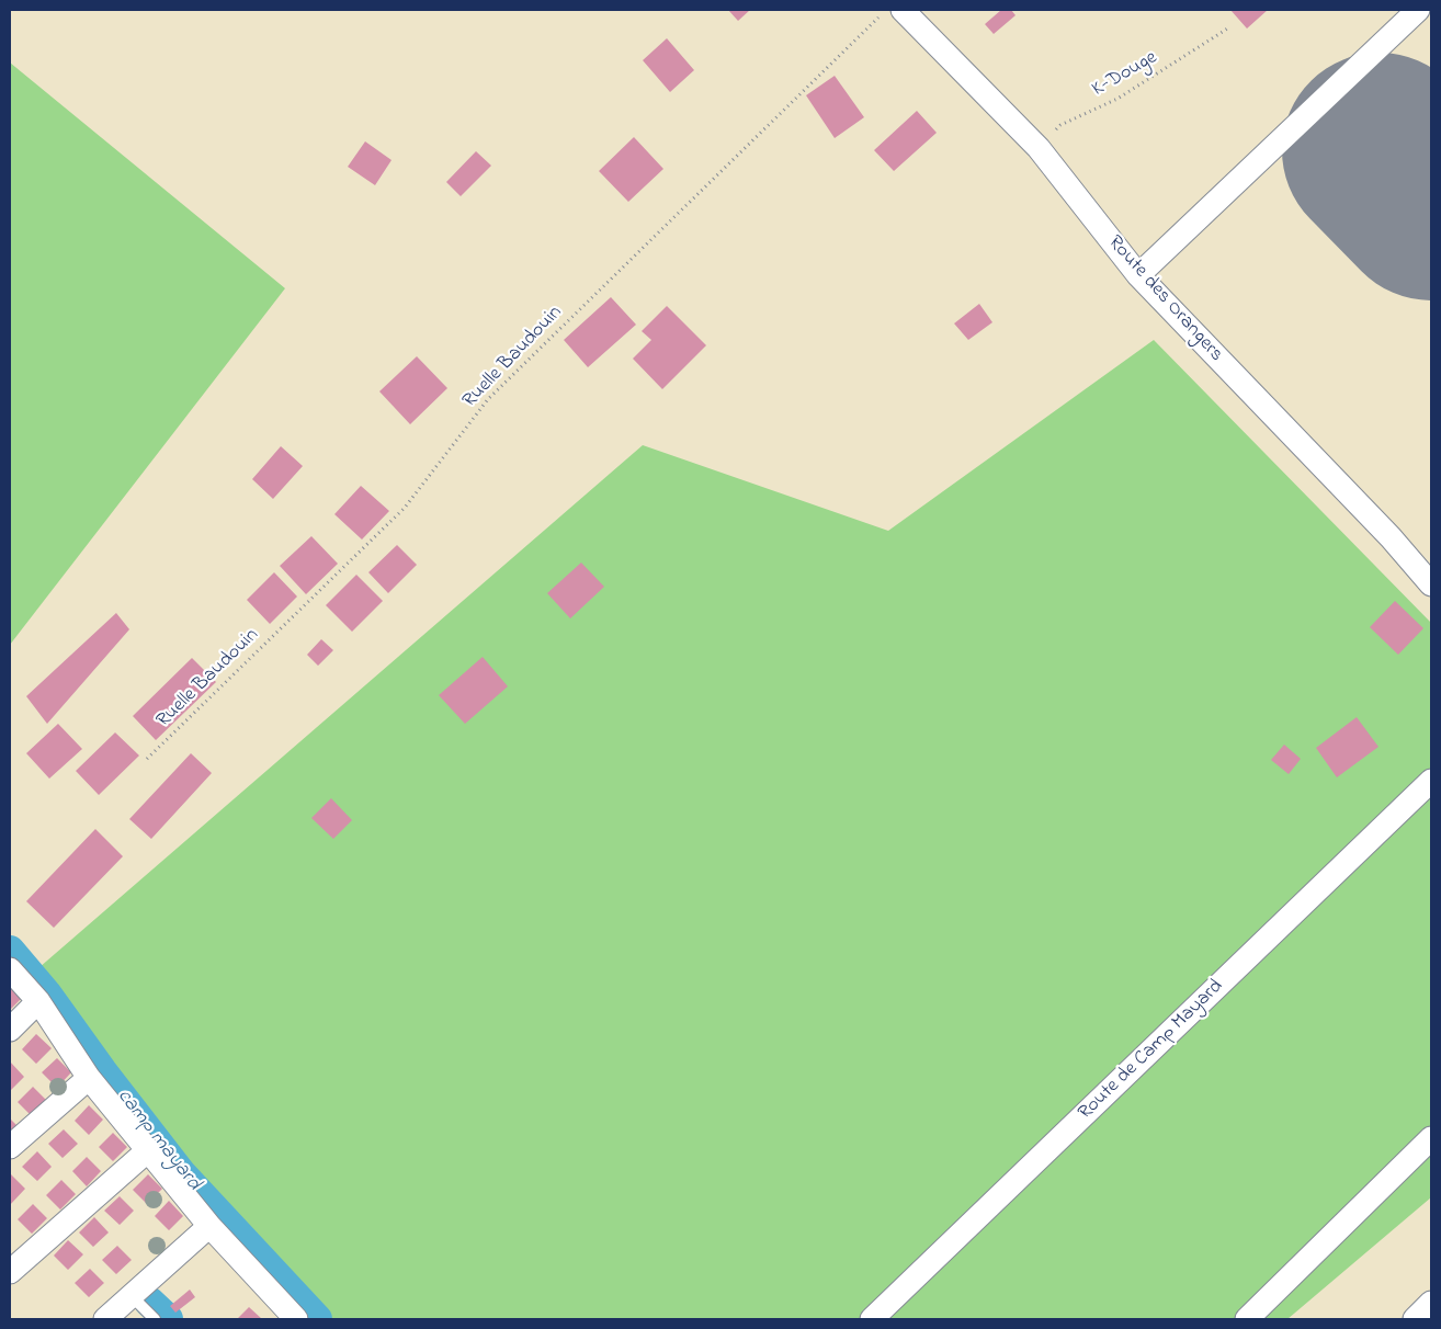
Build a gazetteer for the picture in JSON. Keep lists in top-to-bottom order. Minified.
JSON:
{"streets":{"street":["Route des Orangers","Route de Camp Mayard"],"path":["K-Douge","Ruelle Baudouin"]},"crossings":[["K-Douge","Route des Orangers"]],"water":["camp mayard"]}
